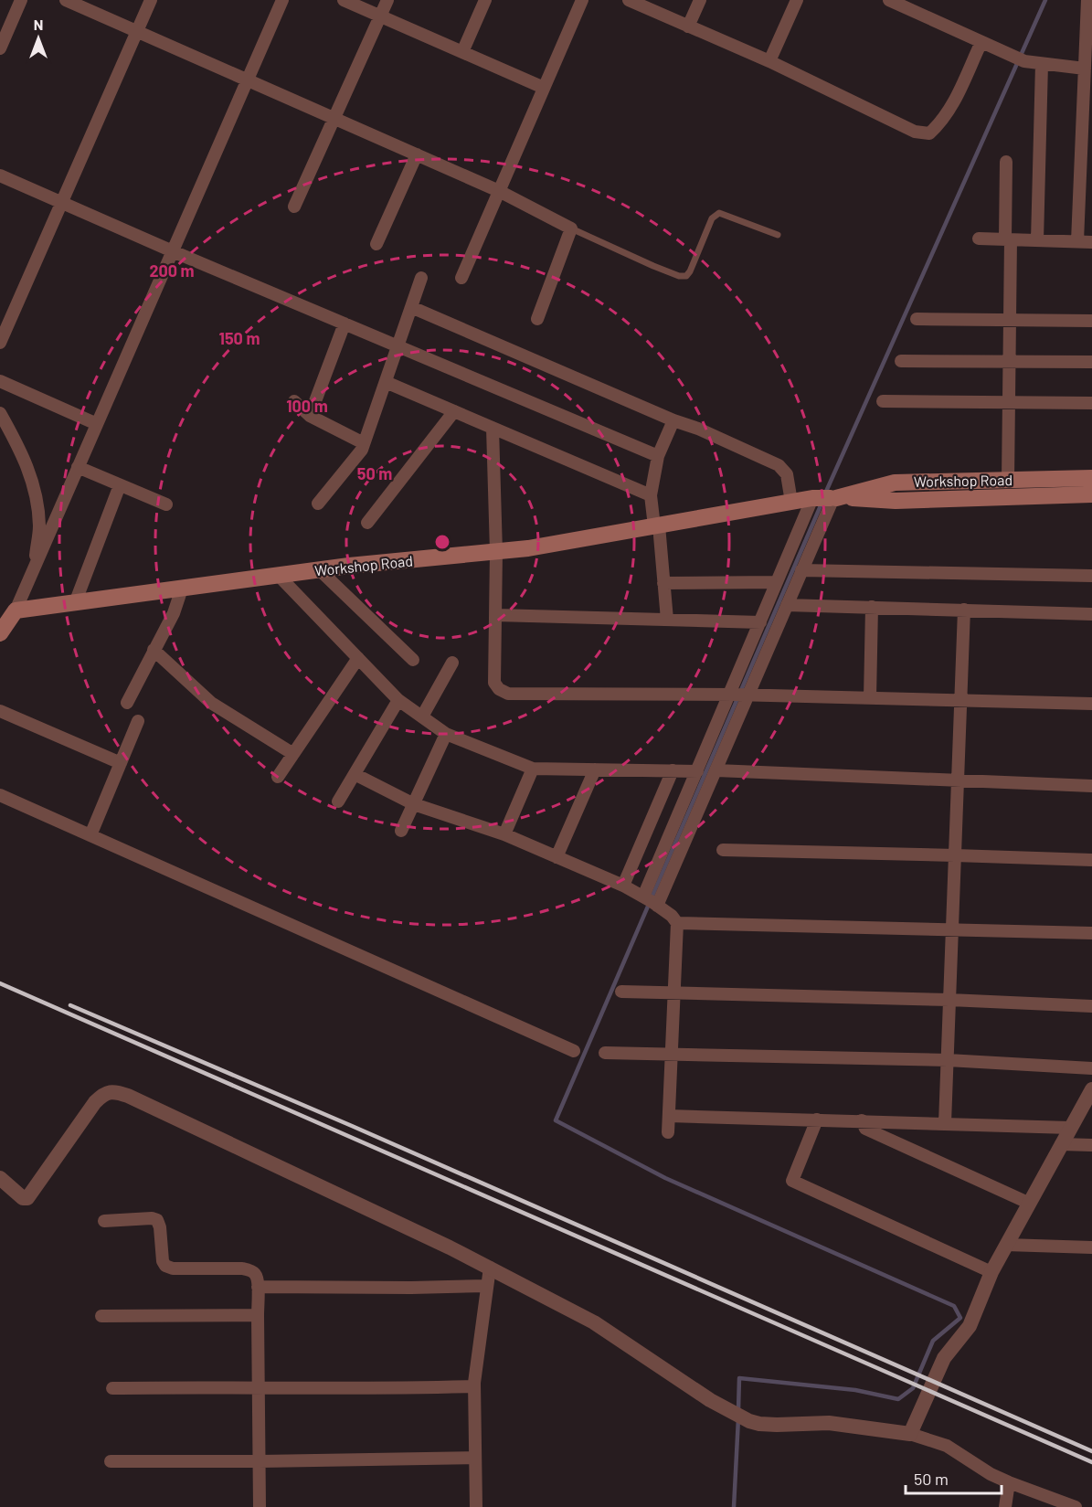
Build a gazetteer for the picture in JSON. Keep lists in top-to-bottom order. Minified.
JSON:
{"streets":{"main road":["Workshop Road"]},"scale_bar":"50 m","north":"top","rings":["200 m","150 m","100 m","50 m"]}
